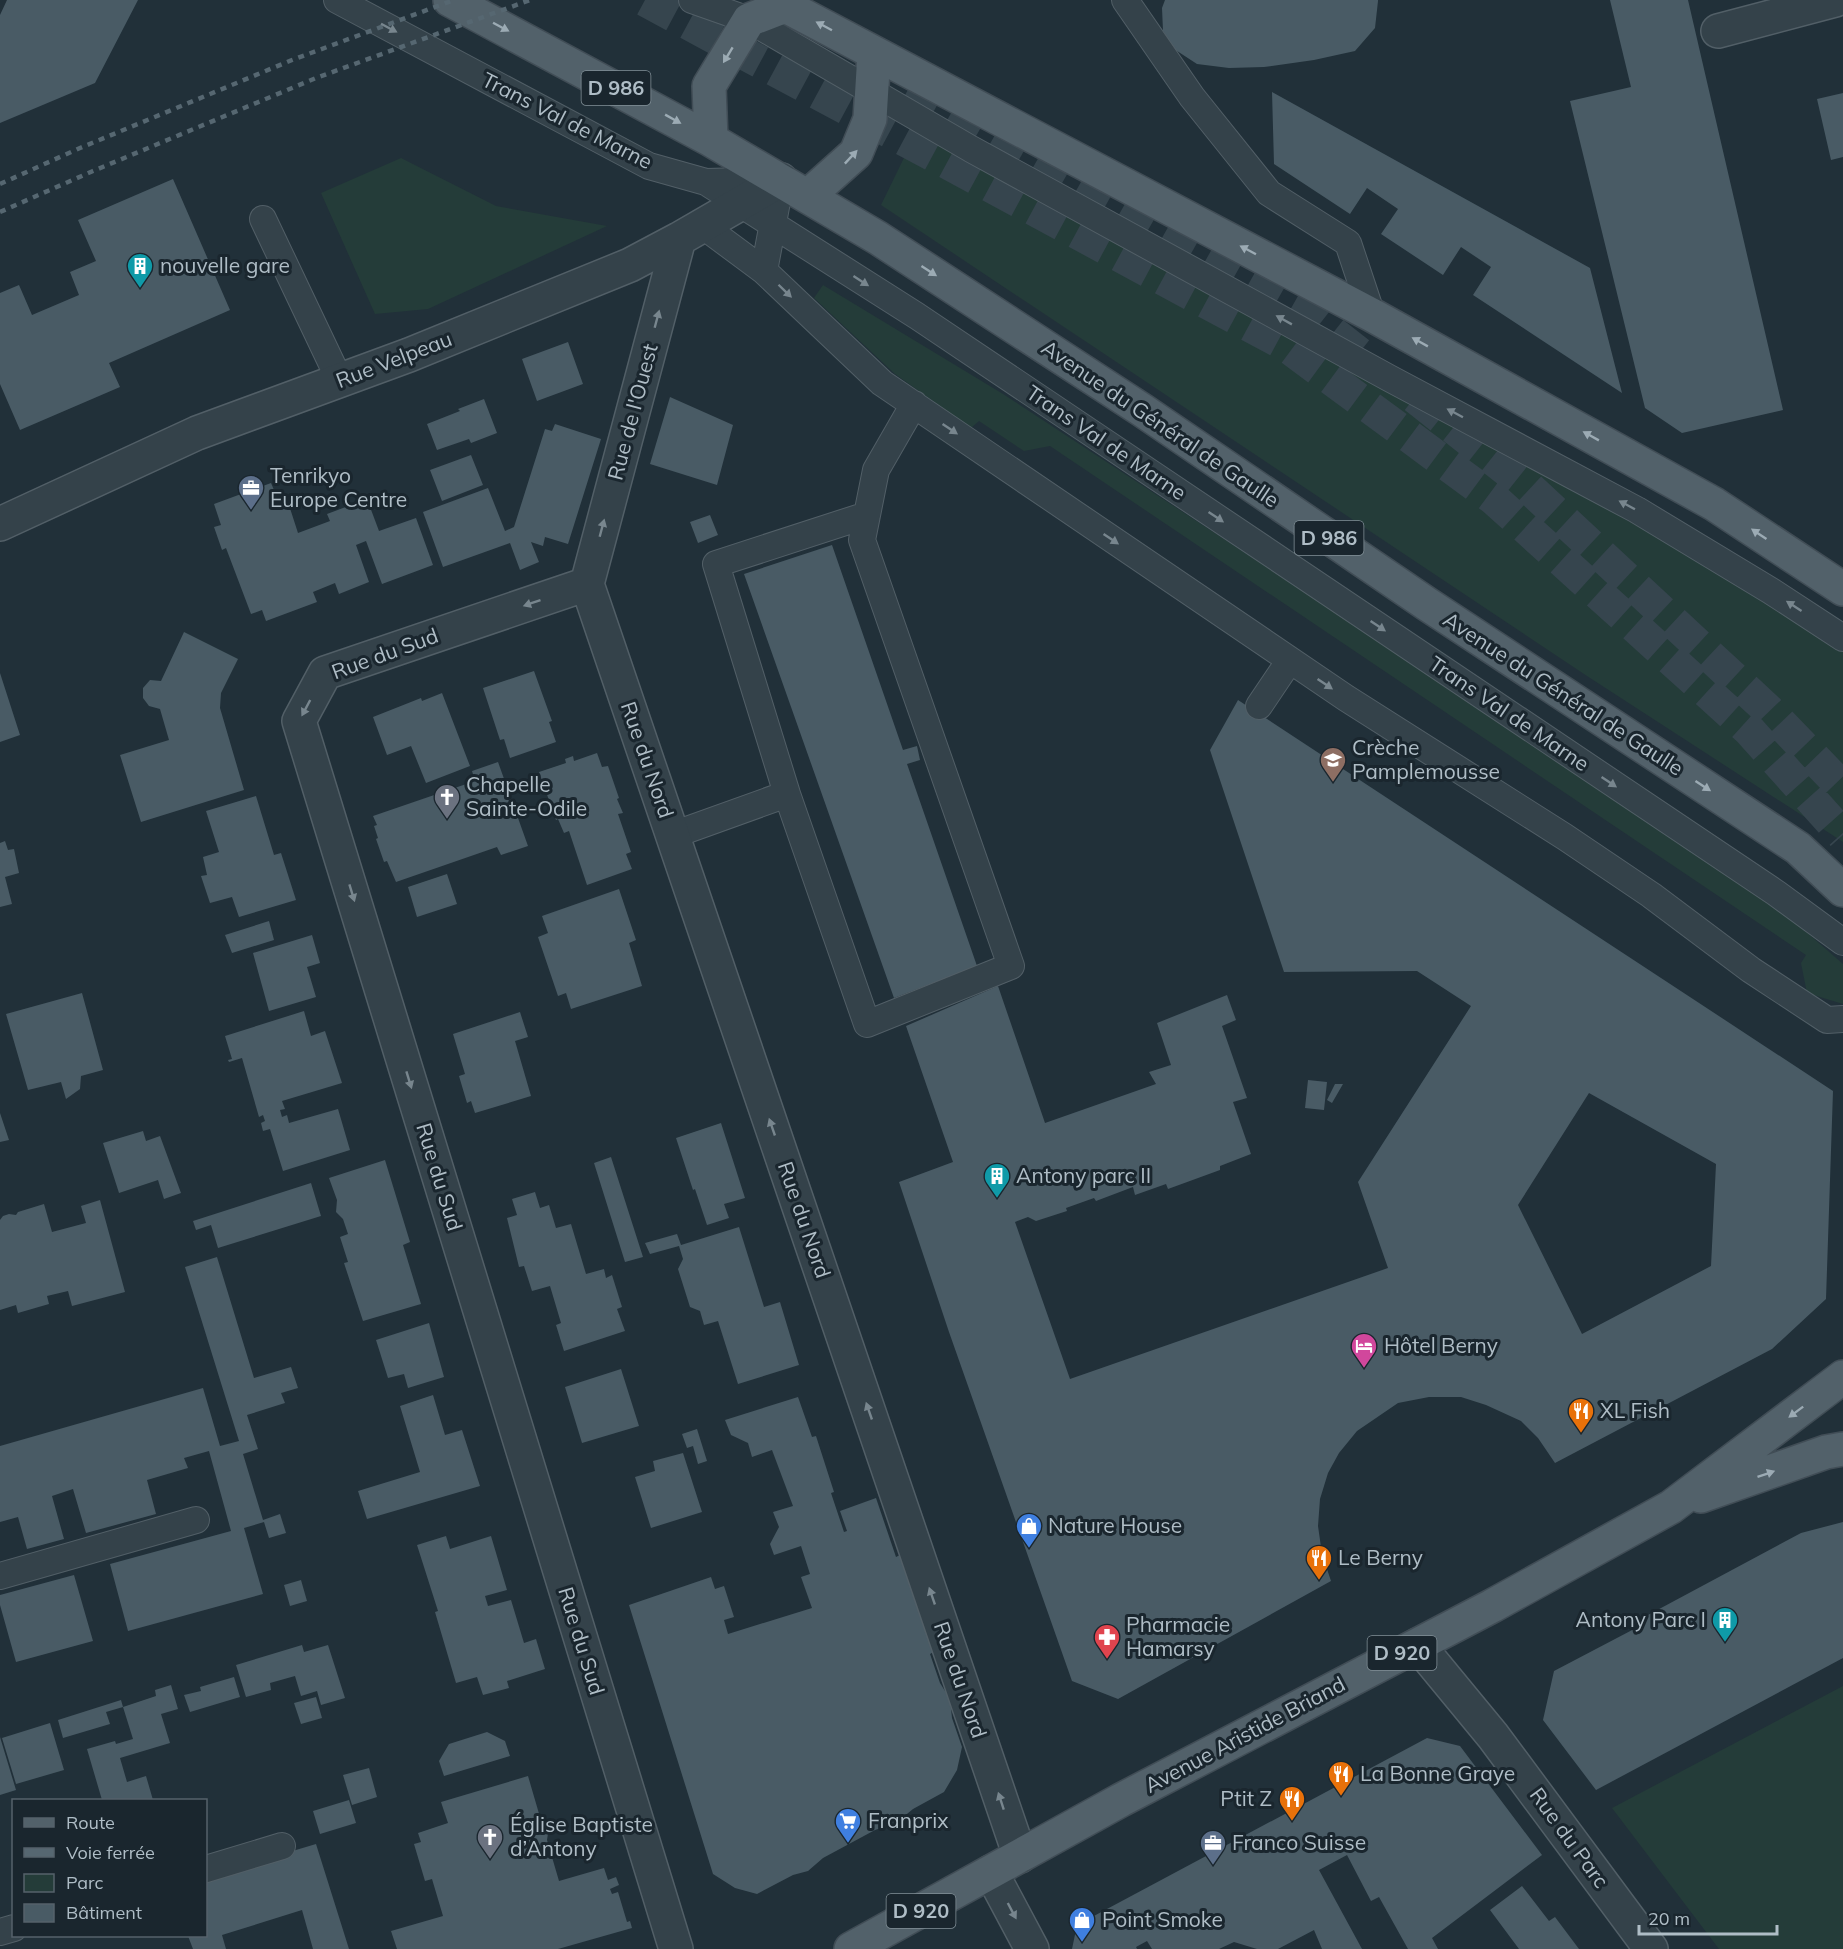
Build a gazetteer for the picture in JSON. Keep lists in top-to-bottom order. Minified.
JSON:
{"streets":{"main road":["D 986","Avenue du Général de Gaulle","D 920","Avenue Aristide Briand"],"street":["Rue Velpeau","Rue de l'Ouest","Rue du Sud","Rue du Nord","Rue du Parc"],"lane":["Trans Val de Marne"]},"crossings":[["Trans Val de Marne","Rue Velpeau"],["Rue Velpeau","Rue de l'Ouest"],["Rue Velpeau","Avenue du Général de Gaulle"],["Rue de l'Ouest","Rue du Sud"],["Rue de l'Ouest","Rue du Nord"],["Rue du Sud","Rue du Nord"],["Rue du Nord","Avenue Aristide Briand"],["Avenue Aristide Briand","Rue du Parc"]],"one_way":["Rue de l'Ouest","Rue du Sud","Rue du Nord"],"places":{"building":["nouvelle gare","Antony parc II","Antony Parc I"],"office":["Tenrikyo Europe Centre","Franco Suisse"],"school or university":["Crèche Pamplemousse"],"church":["Chapelle Sainte-Odile","Église Baptiste d’Antony"],"hotel":["Hôtel Berny"],"restaurant":["XL Fish","Le Berny","La Bonne Graye","Ptit Z"],"shop":["Nature House","Point Smoke"],"pharmacy":["Pharmacie Hamarsy"],"supermarket":["Franprix"]},"legend":["Route","Voie ferrée","Parc","Bâtiment"],"scale_bar":"20 m"}
